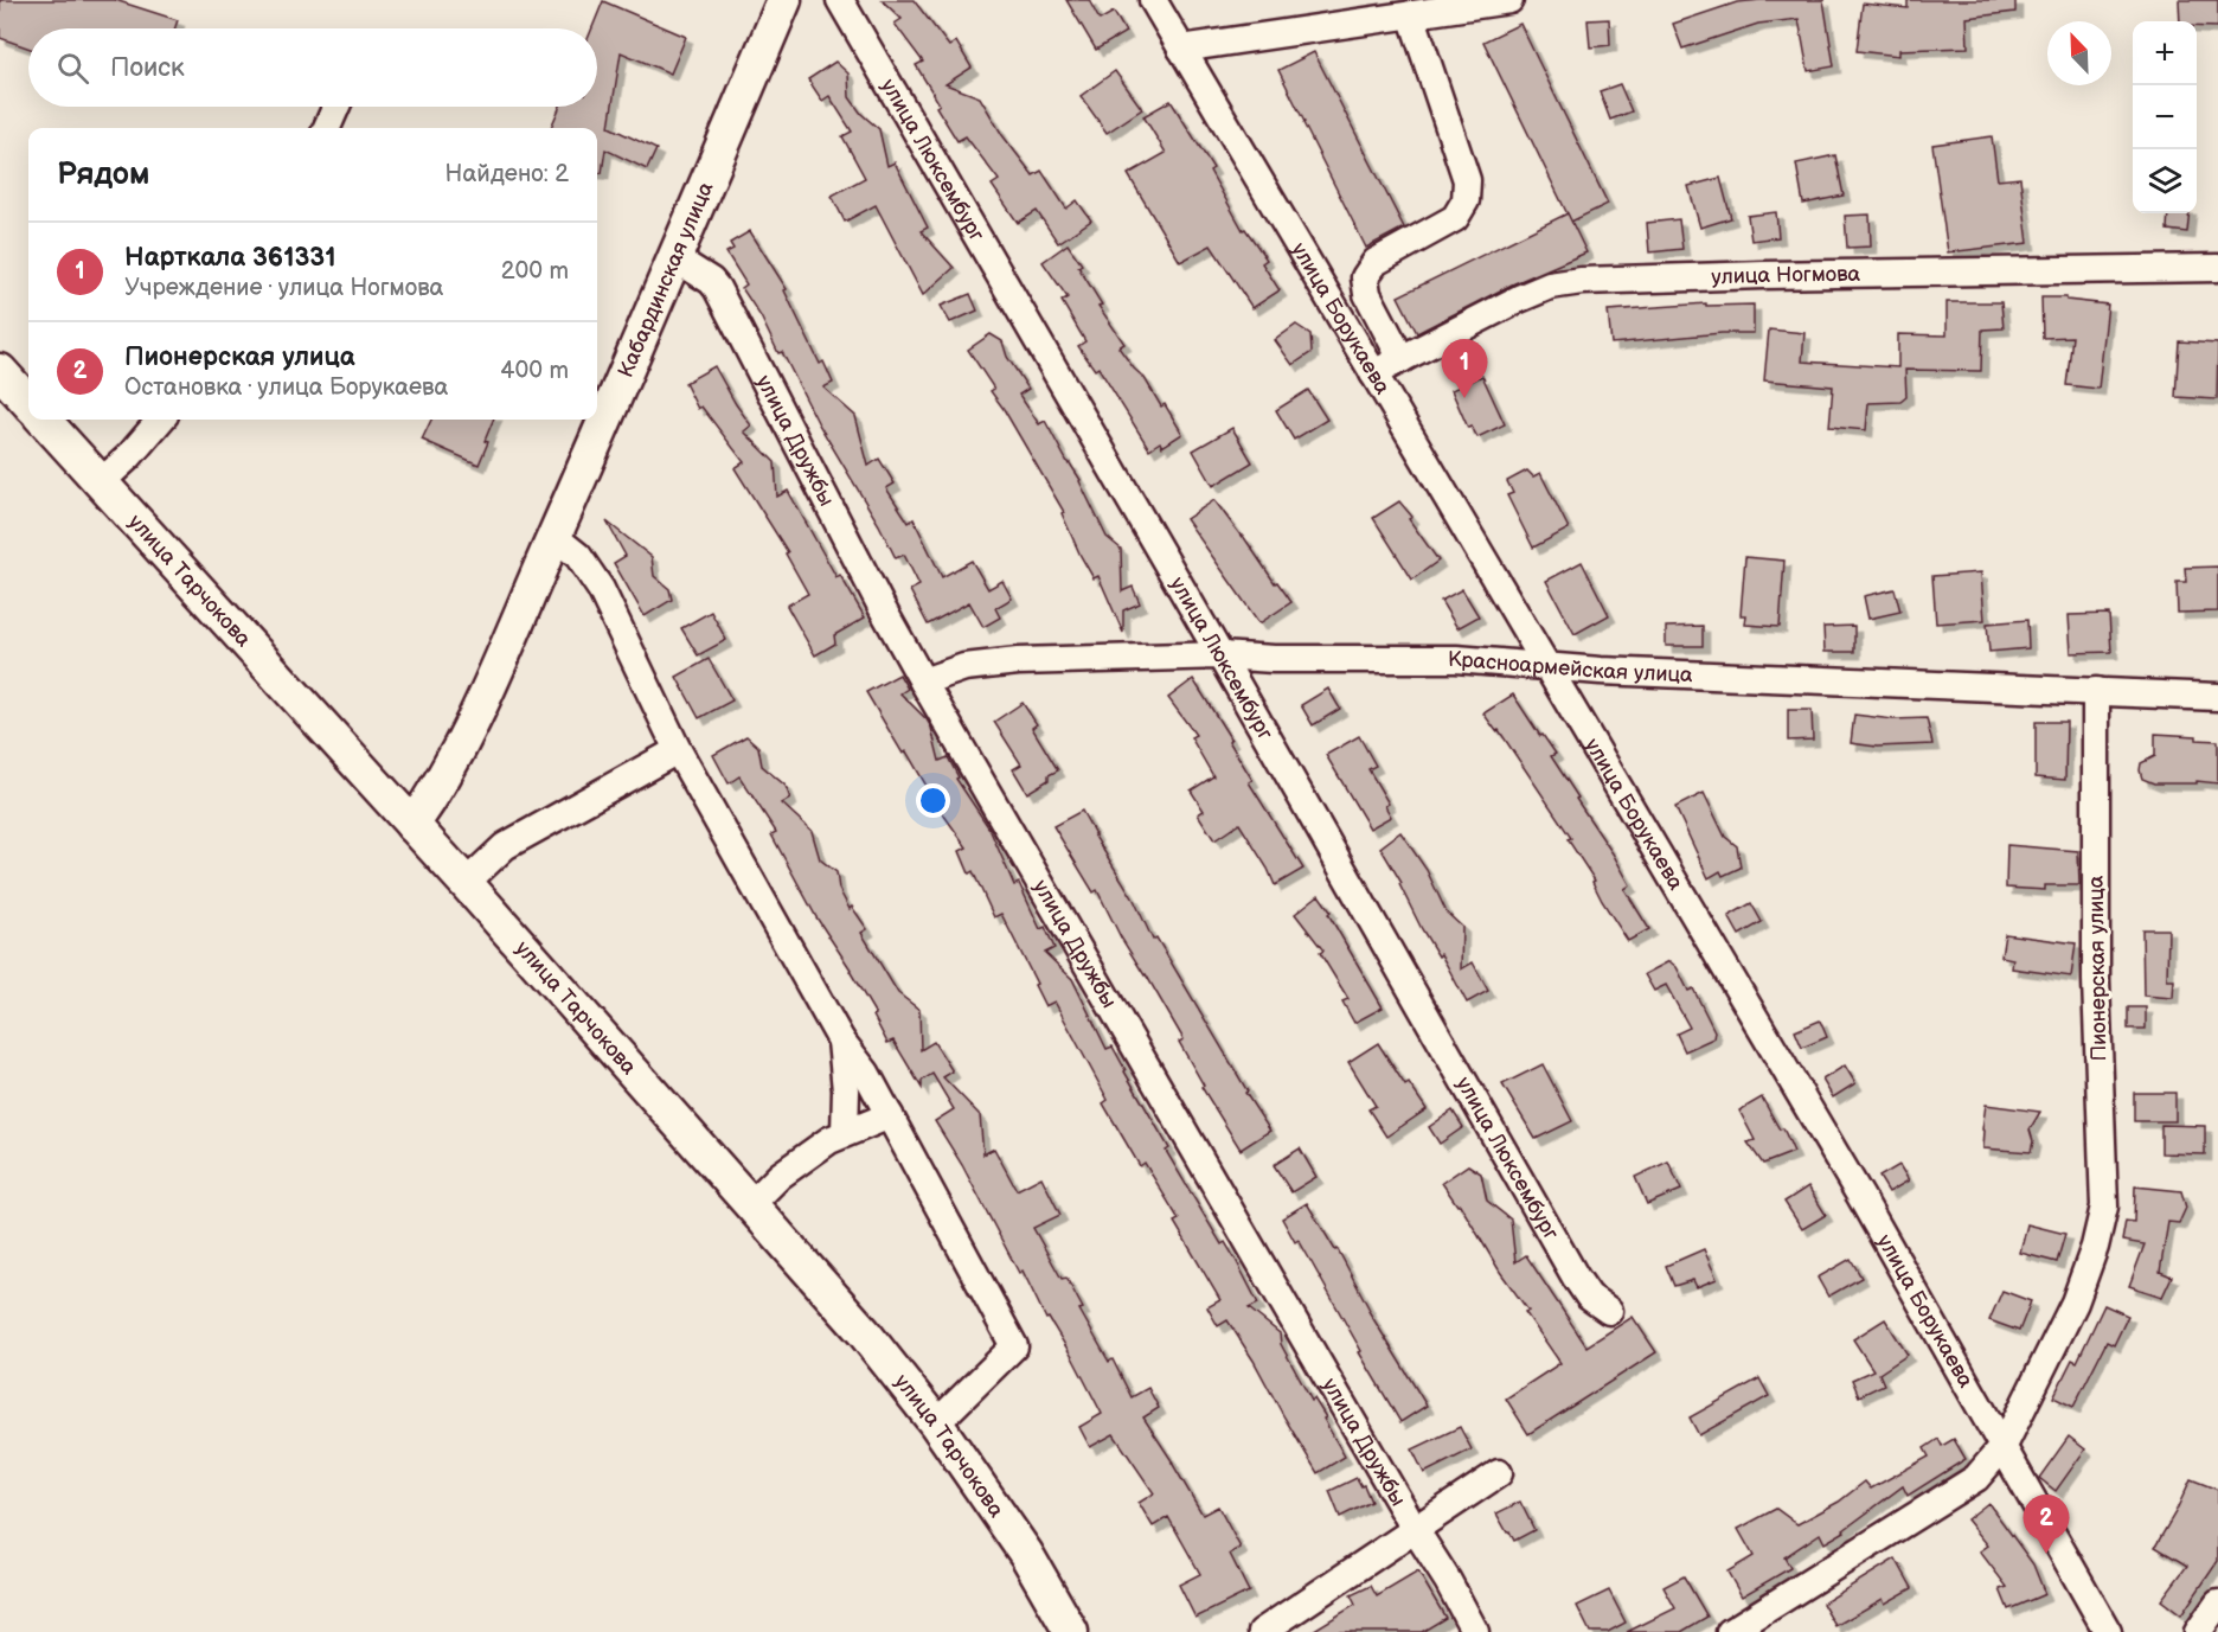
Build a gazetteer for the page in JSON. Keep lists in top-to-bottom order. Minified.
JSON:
{"streets":{"main road":["Кабардинская улица","улица Тарчокова"],"street":["улица Люксембург","улица Ногмова","улица Борукаева","улица Дружбы","Красноармейская улица","Пионерская улица"]},"crossings":[["улица Люксембург","Красноармейская улица"],["улица Ногмова","улица Борукаева"],["Кабардинская улица","улица Дружбы"],["Кабардинская улица","улица Тарчокова"],["улица Борукаева","Красноармейская улица"],["улица Борукаева","Пионерская улица"],["улица Дружбы","Красноармейская улица"],["Красноармейская улица","Пионерская улица"]],"north":"top left","page":{"map_buttons":["+","−"],"search":"Поиск","heading":["Рядом","Найдено: 2"],"list":[{"mark":"1","name":"Нарткала 361331","note":"Учреждение · улица Ногмова","value":"200 m"},{"mark":"2","name":"Пионерская улица","note":"Остановка · улица Борукаева","value":"400 m"}],"pins":["1","2"]}}
